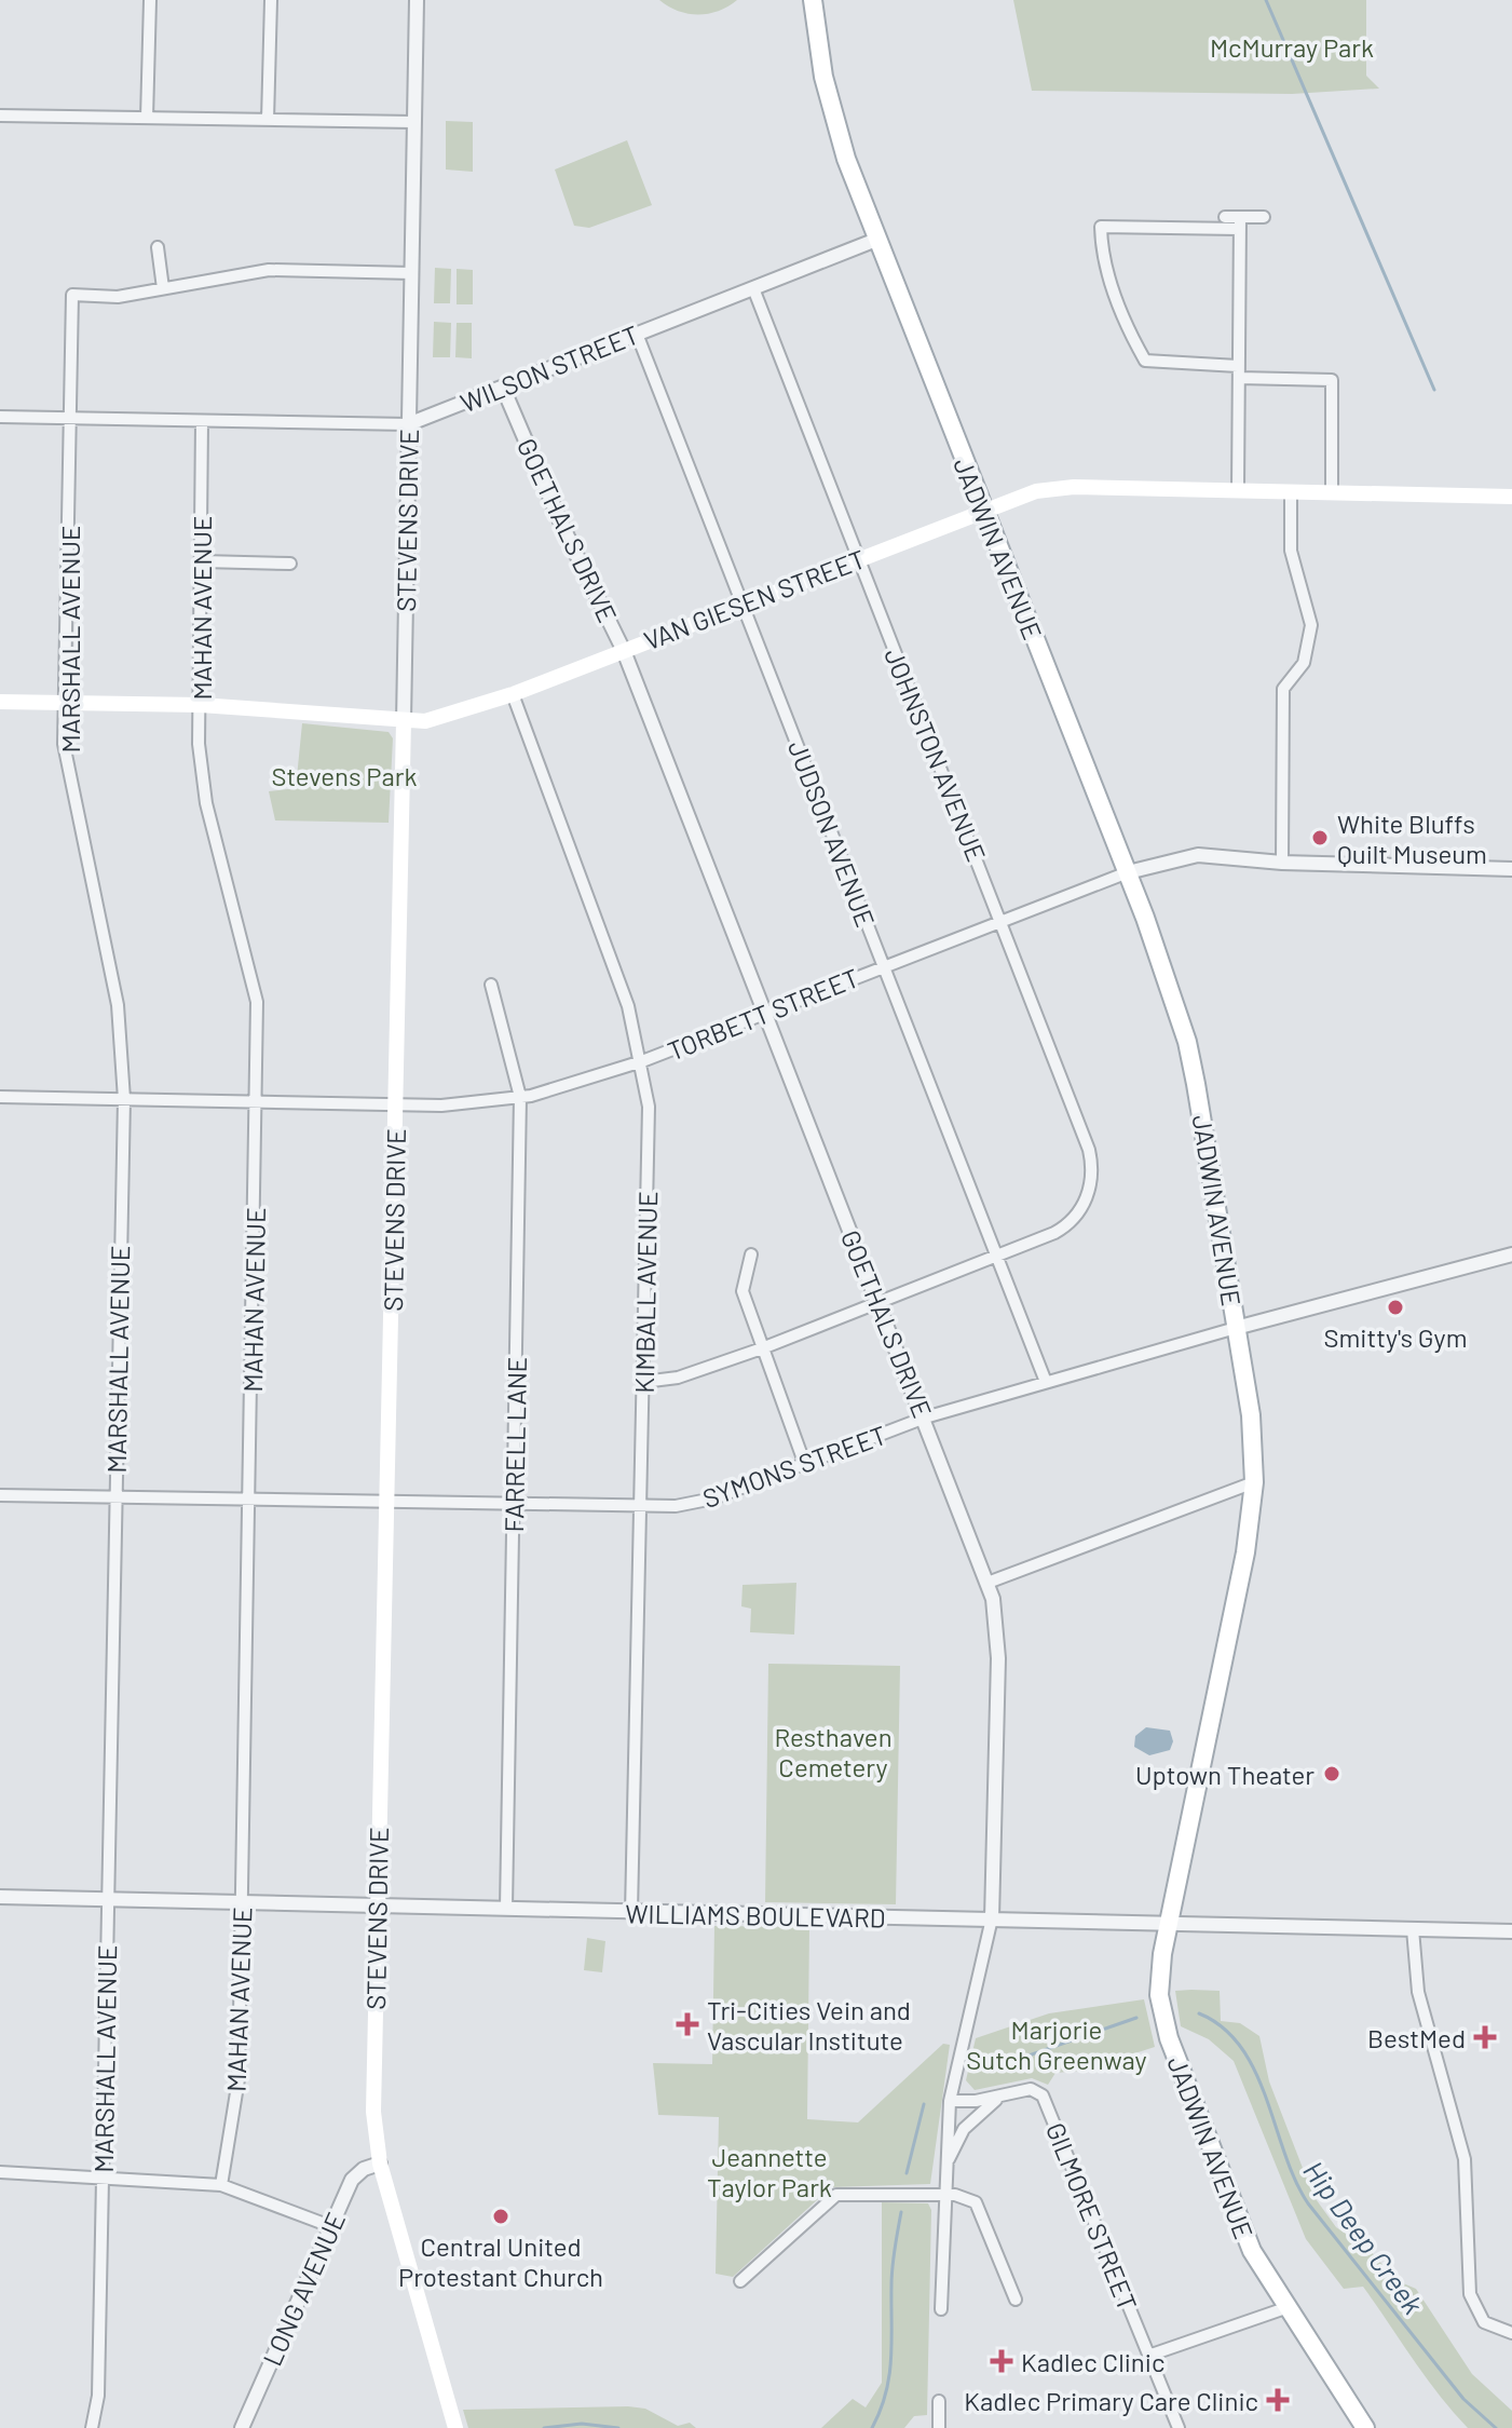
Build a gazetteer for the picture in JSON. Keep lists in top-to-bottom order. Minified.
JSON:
{"streets":{"main road":["STEVENS DRIVE","JADWIN AVENUE","VAN GIESEN STREET"],"street":["WILSON STREET","GOETHALS DRIVE","MAHAN AVENUE","MARSHALL AVENUE","JOHNSTON AVENUE","JUDSON AVENUE","TORBETT STREET","KIMBALL AVENUE","FARRELL LANE","SYMONS STREET","WILLIAMS BOULEVARD","GILMORE STREET","LONG AVENUE"]},"crossings":[["WILSON STREET","STEVENS DRIVE"],["WILSON STREET","GOETHALS DRIVE"],["WILSON STREET","JADWIN AVENUE"],["WILSON STREET","MAHAN AVENUE"],["WILSON STREET","MARSHALL AVENUE"],["WILSON STREET","JOHNSTON AVENUE"],["WILSON STREET","JUDSON AVENUE"],["STEVENS DRIVE","VAN GIESEN STREET"],["STEVENS DRIVE","TORBETT STREET"],["STEVENS DRIVE","SYMONS STREET"],["STEVENS DRIVE","WILLIAMS BOULEVARD"],["STEVENS DRIVE","LONG AVENUE"],["GOETHALS DRIVE","VAN GIESEN STREET"],["GOETHALS DRIVE","TORBETT STREET"],["GOETHALS DRIVE","SYMONS STREET"],["GOETHALS DRIVE","WILLIAMS BOULEVARD"],["GOETHALS DRIVE","GILMORE STREET"],["JADWIN AVENUE","VAN GIESEN STREET"],["JADWIN AVENUE","TORBETT STREET"],["JADWIN AVENUE","SYMONS STREET"],["JADWIN AVENUE","WILLIAMS BOULEVARD"],["VAN GIESEN STREET","MAHAN AVENUE"],["VAN GIESEN STREET","MARSHALL AVENUE"],["VAN GIESEN STREET","JOHNSTON AVENUE"],["VAN GIESEN STREET","JUDSON AVENUE"],["VAN GIESEN STREET","KIMBALL AVENUE"],["MAHAN AVENUE","TORBETT STREET"],["MAHAN AVENUE","SYMONS STREET"],["MAHAN AVENUE","WILLIAMS BOULEVARD"],["MARSHALL AVENUE","TORBETT STREET"],["MARSHALL AVENUE","SYMONS STREET"],["MARSHALL AVENUE","WILLIAMS BOULEVARD"],["JOHNSTON AVENUE","JUDSON AVENUE"],["JOHNSTON AVENUE","TORBETT STREET"],["JUDSON AVENUE","TORBETT STREET"],["JUDSON AVENUE","SYMONS STREET"],["TORBETT STREET","KIMBALL AVENUE"],["TORBETT STREET","FARRELL LANE"],["KIMBALL AVENUE","SYMONS STREET"],["KIMBALL AVENUE","WILLIAMS BOULEVARD"],["FARRELL LANE","SYMONS STREET"],["FARRELL LANE","WILLIAMS BOULEVARD"]],"water":["Hip Deep Creek"],"parks":["McMurray Park","Stevens Park","Resthaven Cemetery","Marjorie Sutch Greenway","Jeannette Taylor Park"],"places":{"other":["White Bluffs Quilt Museum","Smitty's Gym","Uptown Theater","Central United Protestant Church"],"health":["Tri-Cities Vein and Vascular Institute","BestMed","Kadlec Clinic","Kadlec Primary Care Clinic"]}}
